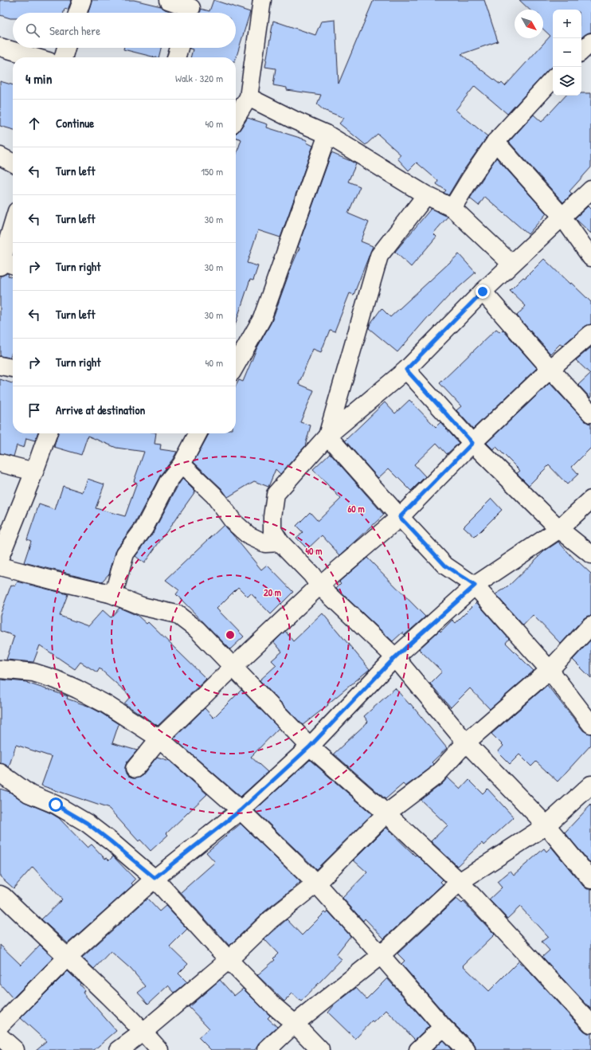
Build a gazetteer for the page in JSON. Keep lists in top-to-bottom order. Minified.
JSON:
{"north":"bottom right","page":{"map_buttons":["+","−"],"search":"Search here","heading":["4 min","Walk · 320 m"],"list":[["Continue","40 m"],["Turn left","150 m"],["Turn left","30 m"],["Turn right","30 m"],["Turn left","30 m"],["Turn right","40 m"],"Arrive at destination"]},"rings":["60 m","40 m","20 m"]}
